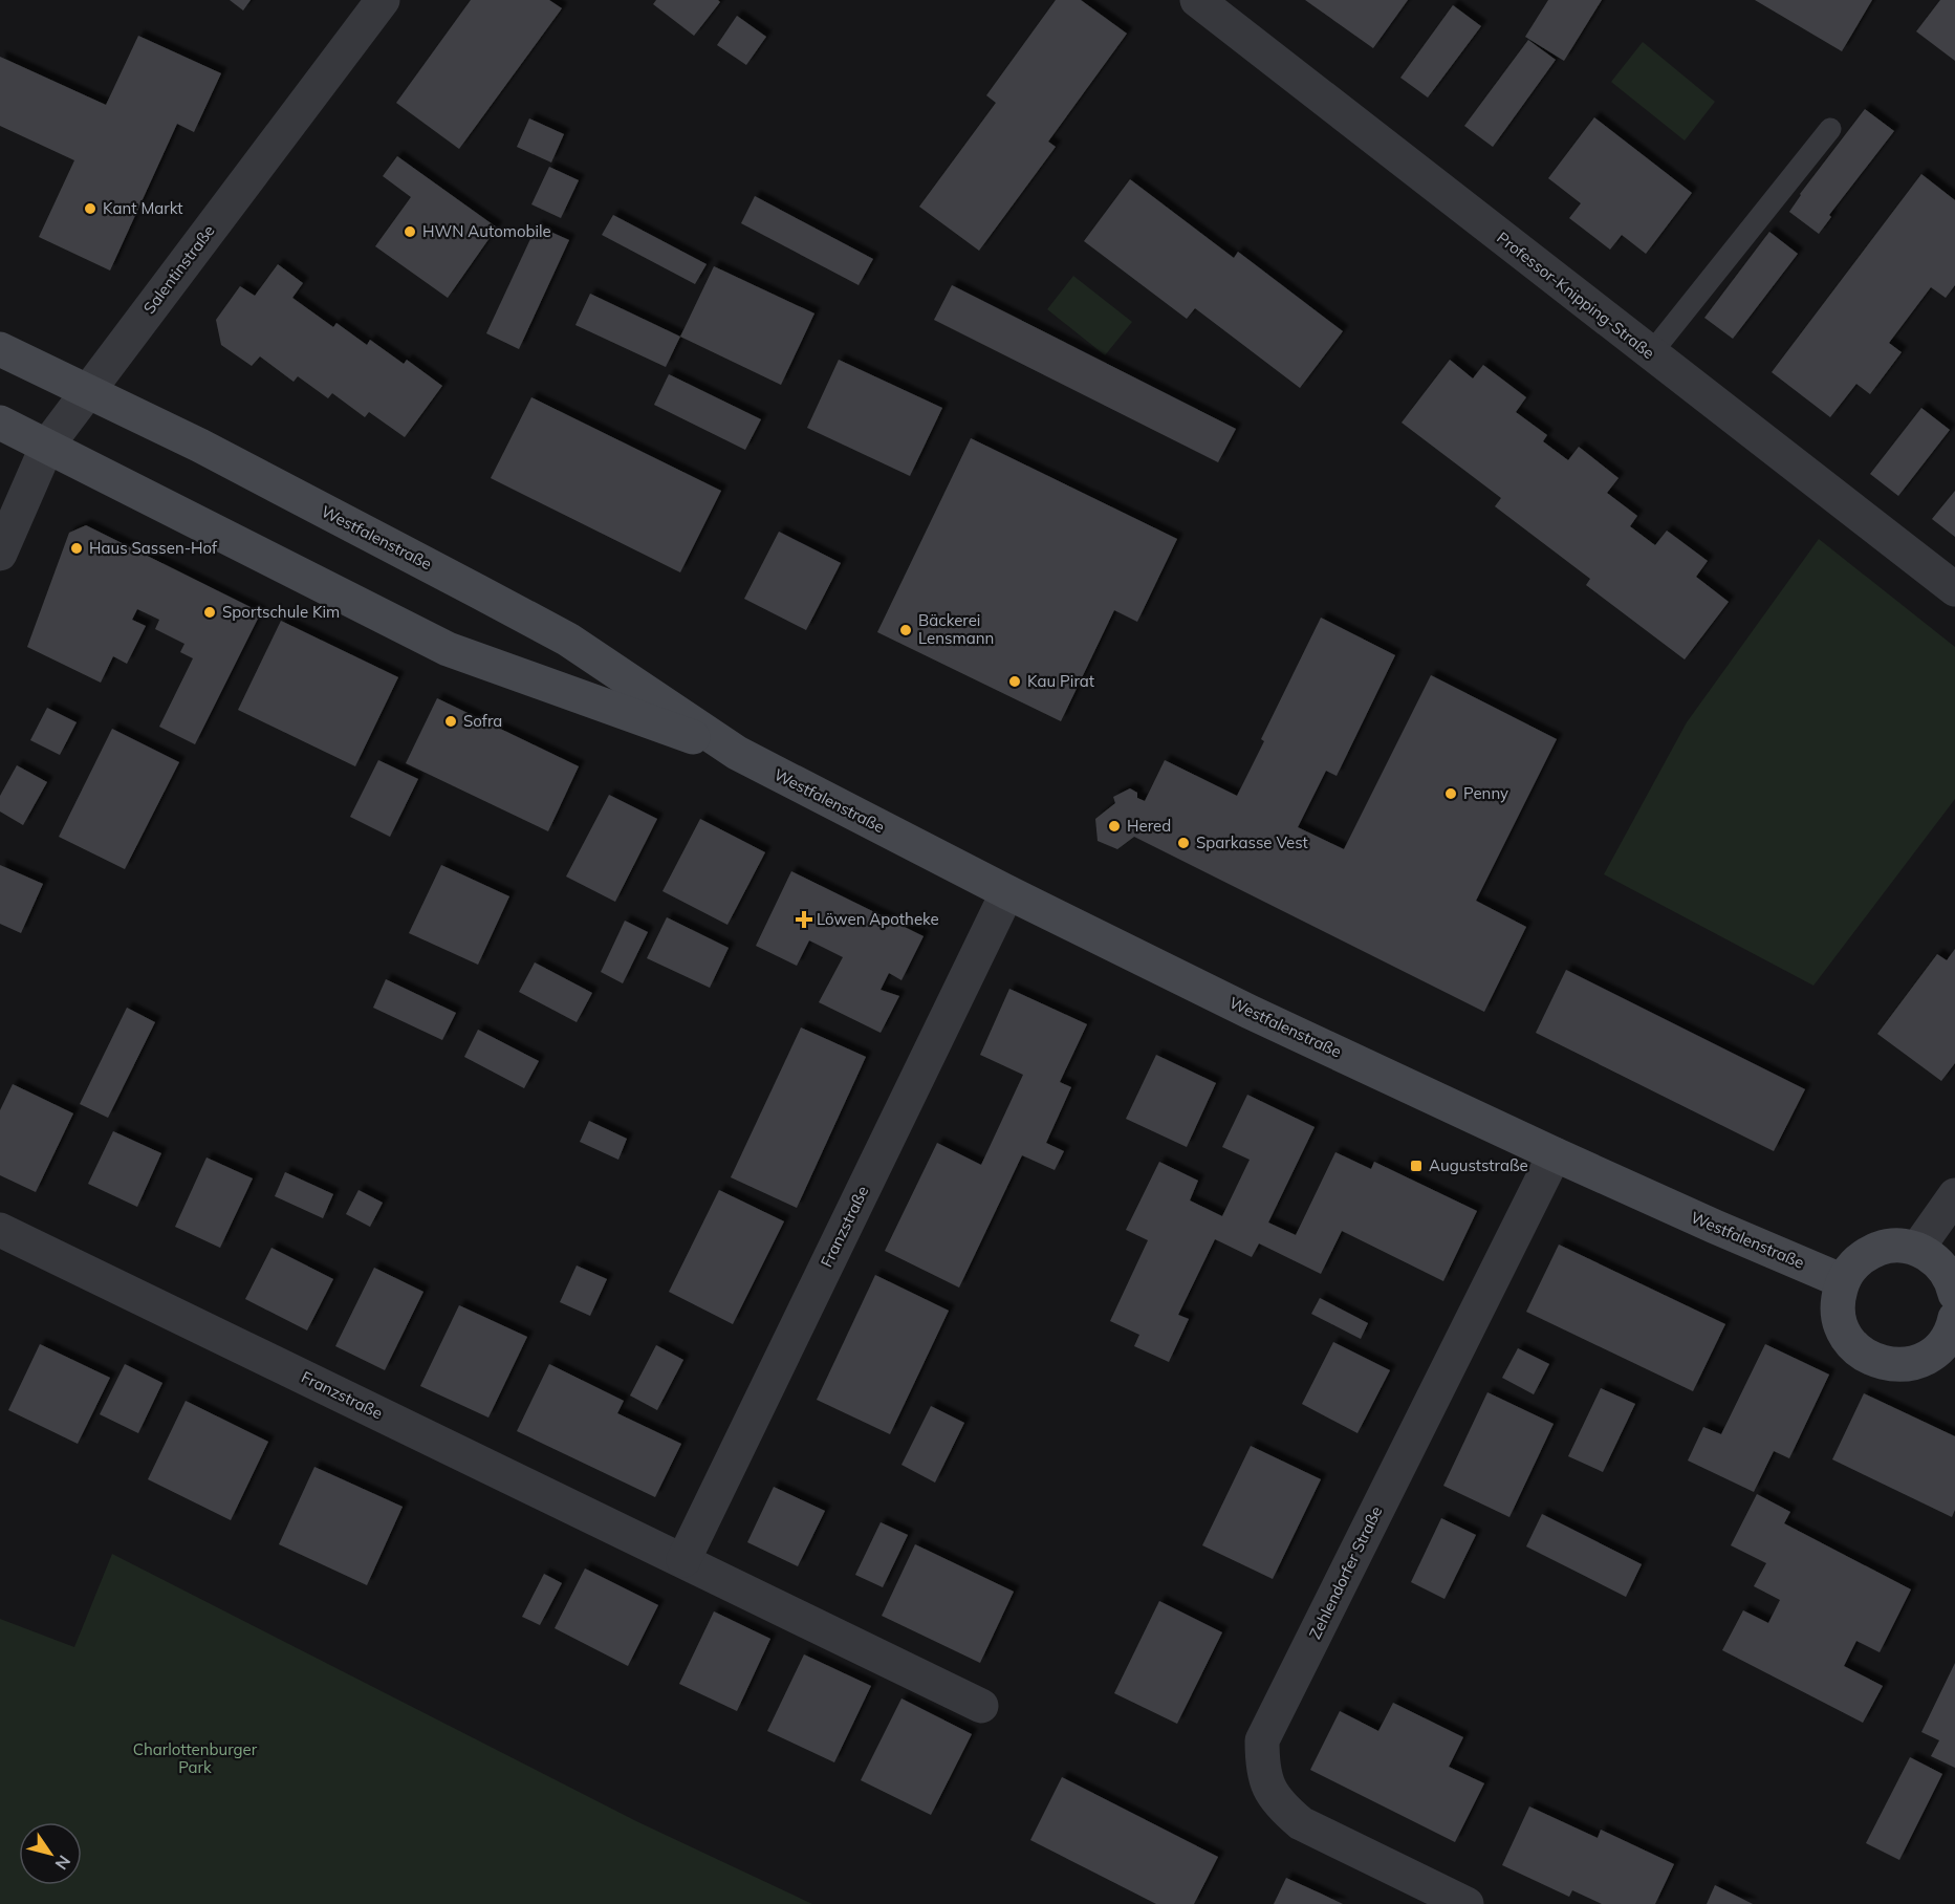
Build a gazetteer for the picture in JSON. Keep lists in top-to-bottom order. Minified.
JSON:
{"streets":{"main road":["Westfalenstraße"],"street":["Salentinstraße","Professor-Knipping-Straße","Franzstraße","Zehlendorfer Straße"]},"crossings":[["Salentinstraße","Westfalenstraße"],["Westfalenstraße","Franzstraße"],["Westfalenstraße","Zehlendorfer Straße"]],"parks":["Charlottenburger Park"],"places":{"other":["Kant Markt","HWN Automobile","Haus Sassen-Hof","Sportschule Kim","Bäckerei Lensmann","Kau Pirat","Sofra","Penny","Hered","Sparkasse Vest"],"health":["Löwen Apotheke"],"transit":["Auguststraße"]},"north":"bottom right"}
